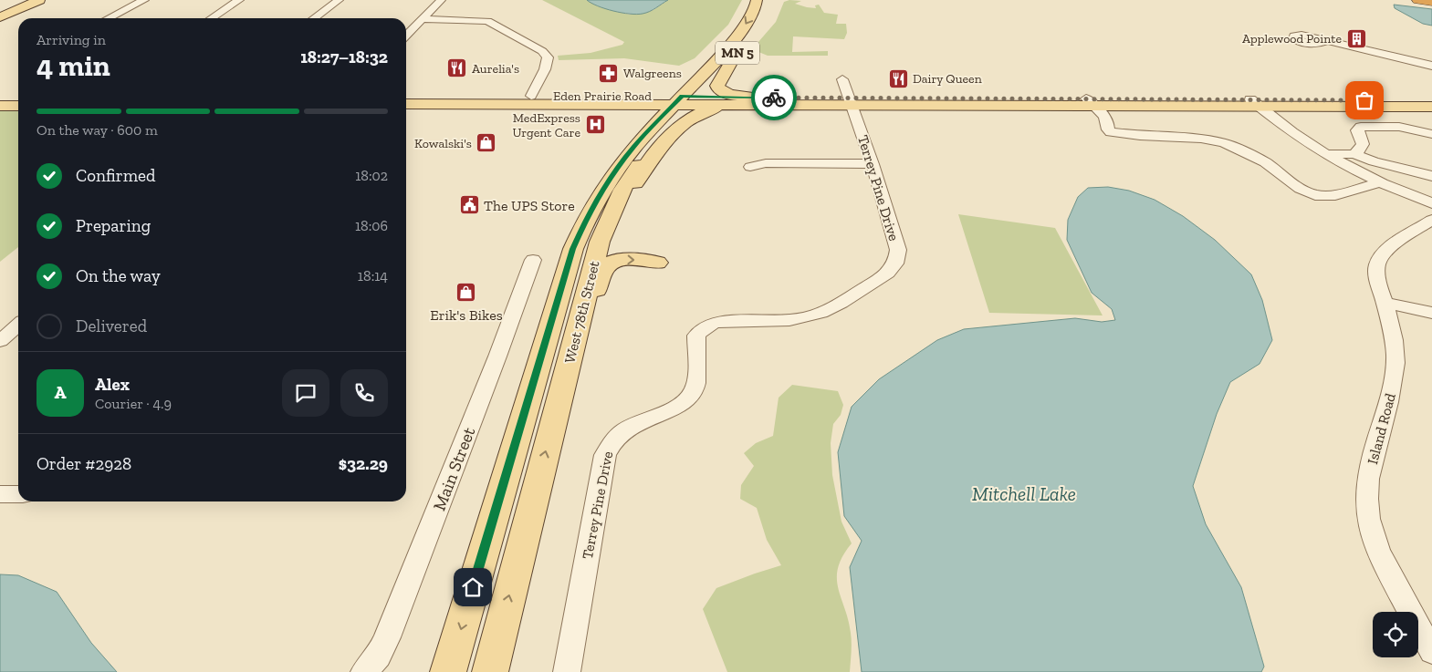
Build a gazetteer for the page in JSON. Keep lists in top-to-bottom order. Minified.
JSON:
{"streets":{"main road":["MN 5","Eden Prairie Road","West 78th Street"],"street":["Terrey Pine Drive","Island Road","Main Street"]},"crossings":[["Eden Prairie Road","Terrey Pine Drive"],["Eden Prairie Road","West 78th Street"]],"water":["Mitchell Lake"],"places":{"building":["Applewood Pointe"],"restaurant":["Aurelia's","Dairy Queen"],"pharmacy":["Walgreens"],"hospital":["MedExpress Urgent Care"],"shop":["Kowalski's","Erik's Bikes"],"public building":["The UPS Store"]},"page":{"heading":["4 min","Arriving in","18:27–18:32"],"panel":["Alex","Courier · 4.9","Order #2928","$32.29"],"bar":"On the way · 600 m","list":[["Confirmed","18:02"],["Preparing","18:06"],["On the way","18:14"],"Delivered"],"round":"A"}}
